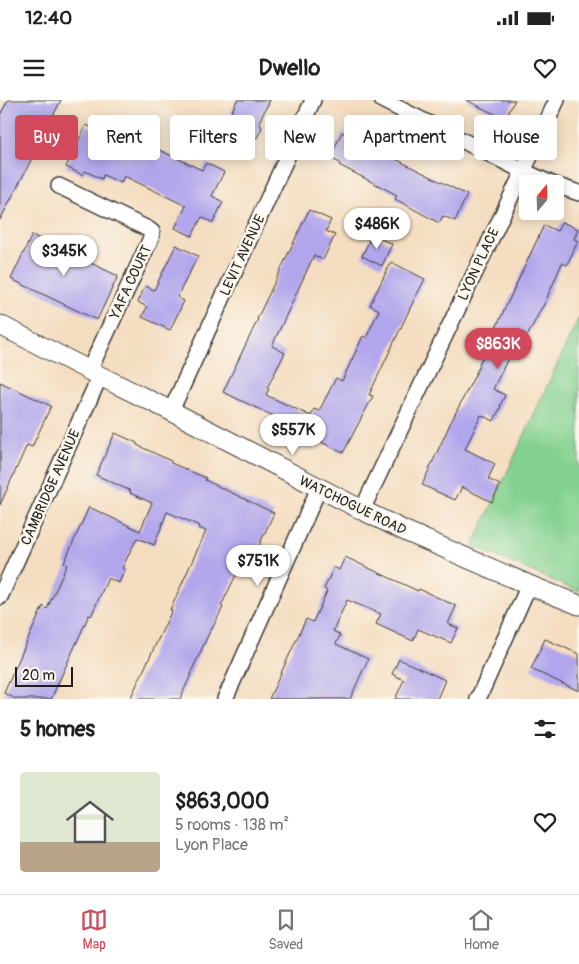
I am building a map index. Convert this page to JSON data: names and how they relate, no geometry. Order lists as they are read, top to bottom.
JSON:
{
  "streets": {
    "street": [
      "LEVIT AVENUE",
      "LYON PLACE",
      "YAFA COURT",
      "CAMBRIDGE AVENUE",
      "WATCHOGUE ROAD"
    ]
  },
  "crossings": [
    ["LEVIT AVENUE", "WATCHOGUE ROAD"],
    ["LYON PLACE", "WATCHOGUE ROAD"],
    ["YAFA COURT", "CAMBRIDGE AVENUE"],
    ["YAFA COURT", "WATCHOGUE ROAD"],
    ["CAMBRIDGE AVENUE", "WATCHOGUE ROAD"]
  ],
  "scale_bar": "20 m",
  "north": "top",
  "page": {
    "status": "12:40",
    "header": "Dwello",
    "chip": [
      "Buy",
      "Rent",
      "Filters",
      "New",
      "Apartment",
      "House"
    ],
    "price": [
      "$486K",
      "$345K",
      "$863K",
      "$557K",
      "$751K"
    ],
    "scale": "20 m",
    "heading": "5 homes",
    "list": [
      {
        "name": "$863,000",
        "note": "5 rooms · 138 m² · Lyon Place"
      }
    ],
    "tabs": ["Map", "Saved", "Home"]
  }
}
